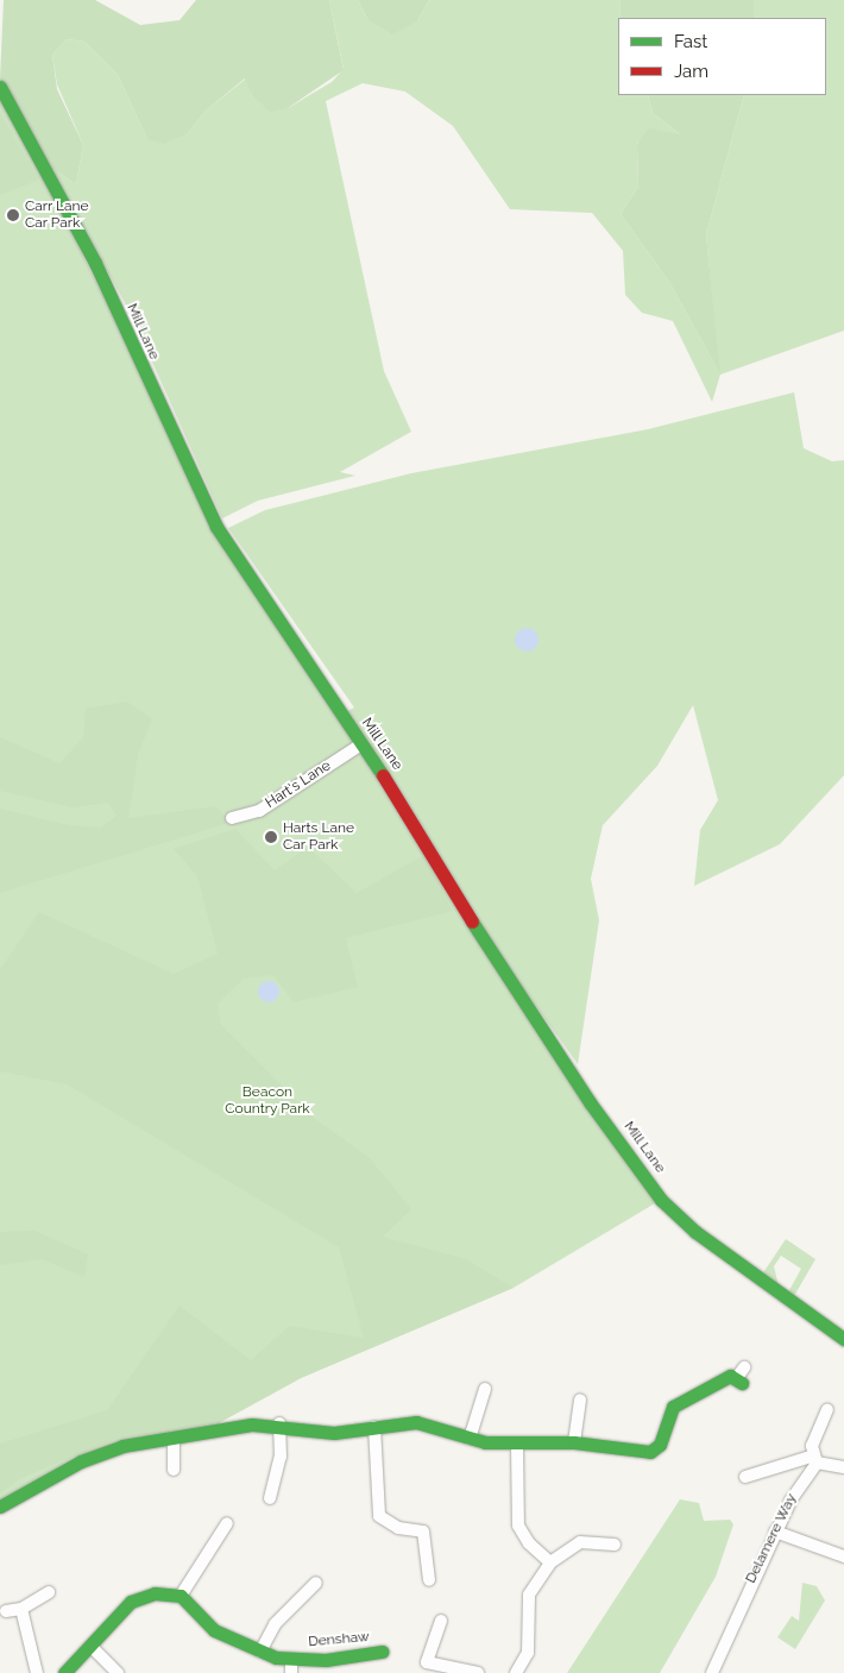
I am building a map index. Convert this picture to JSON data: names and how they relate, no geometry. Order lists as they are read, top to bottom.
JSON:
{
  "streets": {
    "street": [
      "Mill Lane",
      "Hart's Lane",
      "Delamere Way",
      "Denshaw"
    ]
  },
  "crossings": [
    ["Mill Lane", "Hart's Lane"]
  ],
  "parks": ["Beacon Country Park"],
  "places": ["Carr Lane Car Park", "Harts Lane Car Park"],
  "legend": ["Fast", "Jam"]
}
